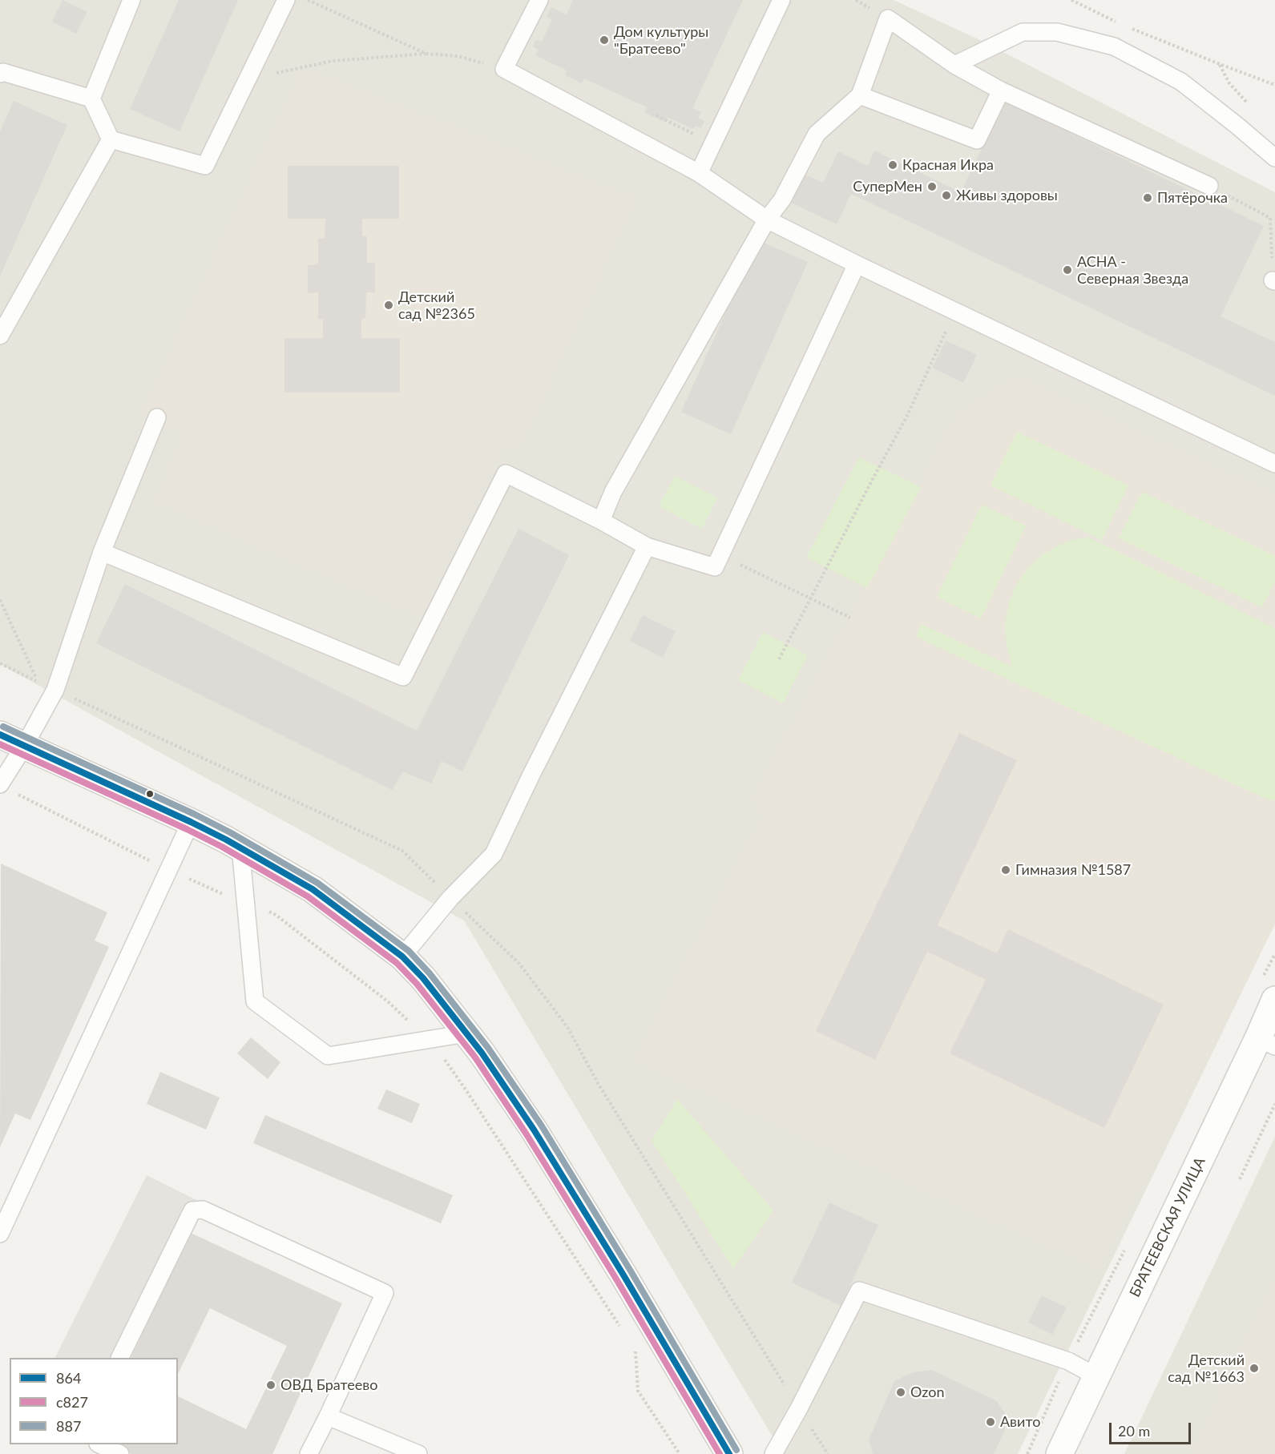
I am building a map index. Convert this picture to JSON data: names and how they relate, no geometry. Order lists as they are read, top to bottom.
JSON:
{
  "streets": {
    "street": ["БРАТЕЕВСКАЯ УЛИЦА"]
  },
  "places": [
    "Дом культуры \"Братеево\"",
    "Красная Икра",
    "СуперМен",
    "Живы здоровы",
    "Пятёрочка",
    "АСНА - Северная Звезда",
    "Детский сад №2365",
    "Гимназия №1587",
    "Детский сад №1663",
    "ОВД Братеево",
    "Ozon",
    "Авито"
  ],
  "lines": ["transit line 887", "transit line 864", "transit line с827"],
  "legend": ["864", "с827", "887"],
  "scale_bar": "20 m"
}
